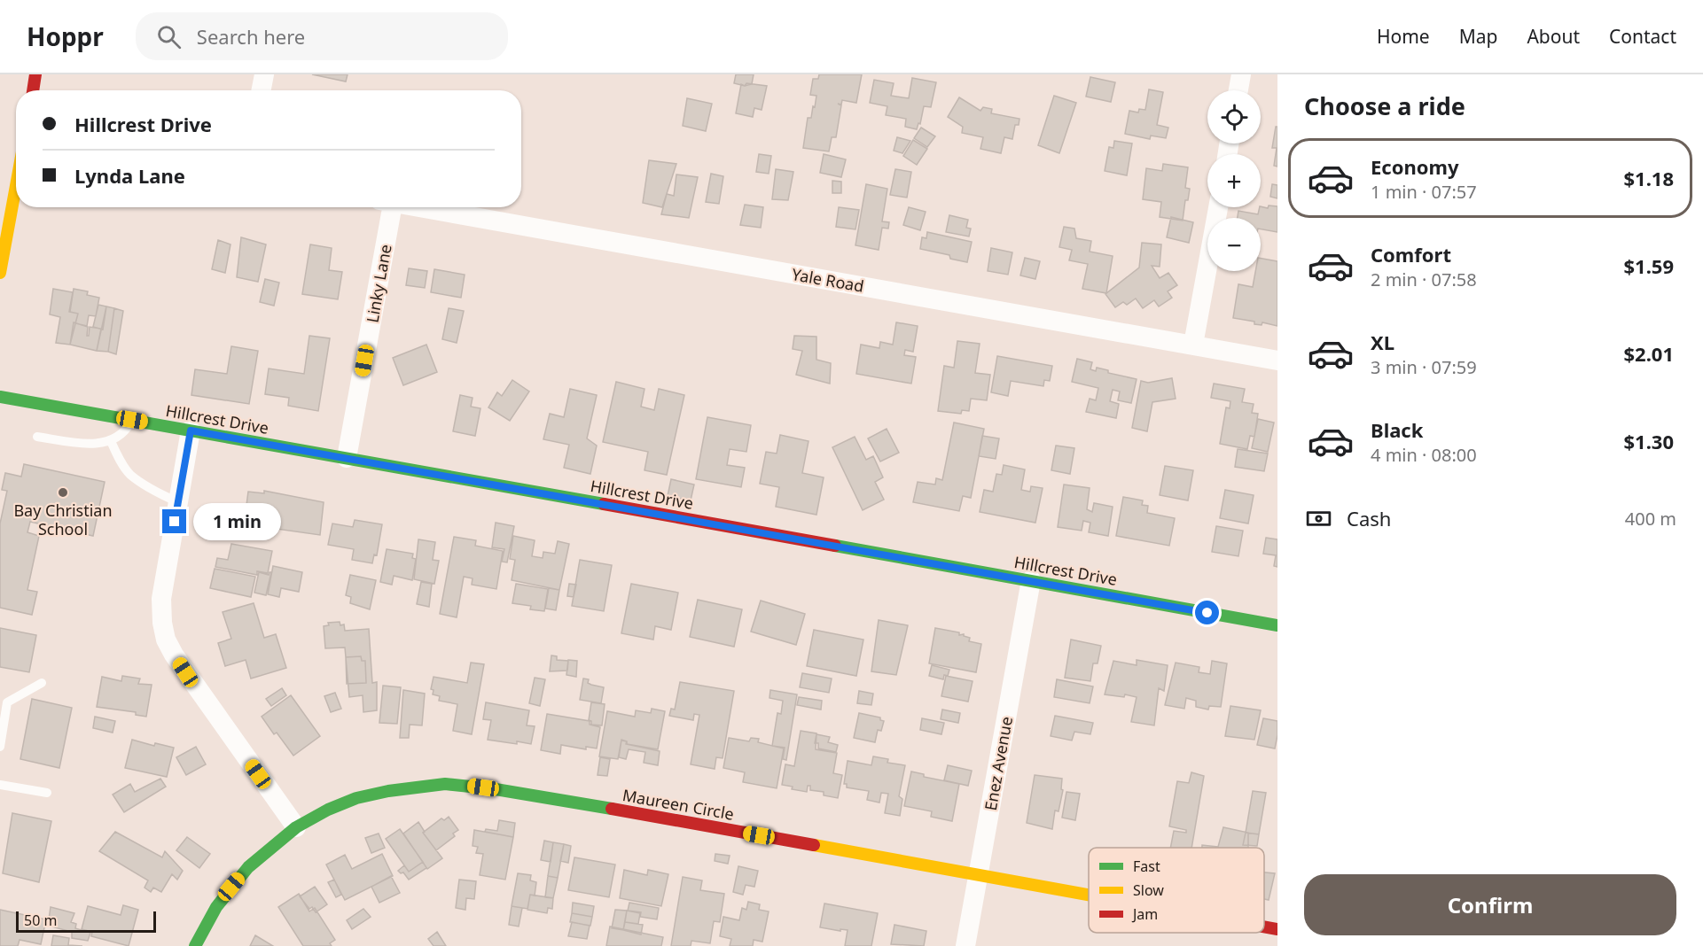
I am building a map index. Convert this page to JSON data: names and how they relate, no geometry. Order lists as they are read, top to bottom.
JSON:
{
  "streets": {
    "street": [
      "Yale Road",
      "Linky Lane",
      "Hillcrest Drive",
      "Enez Avenue",
      "Maureen Circle"
    ]
  },
  "crossings": [
    ["Linky Lane", "Hillcrest Drive"],
    ["Hillcrest Drive", "Enez Avenue"],
    ["Enez Avenue", "Maureen Circle"]
  ],
  "places": ["Bay Christian School"],
  "legend": ["Fast", "Slow", "Jam"],
  "scale_bar": "50 m",
  "page": {
    "header": "Hoppr",
    "search": "Search here",
    "nav": [
      "Home",
      "Map",
      "About",
      "Contact"
    ],
    "heading": "Choose a ride",
    "map_buttons": ["+", "−"],
    "banner": ["Hillcrest Drive", "Lynda Lane"],
    "list": [
      {
        "name": "Economy",
        "note": "1 min · 07:57",
        "value": "$1.18"
      },
      {
        "name": "Comfort",
        "note": "2 min · 07:58",
        "value": "$1.59"
      },
      {
        "name": "XL",
        "note": "3 min · 07:59",
        "value": "$2.01"
      },
      {
        "name": "Black",
        "note": "4 min · 08:00",
        "value": "$1.30"
      }
    ],
    "pay": ["Cash", "400 m"],
    "bubble": "1 min",
    "buttons": "Confirm",
    "scale": "50 m"
  }
}
